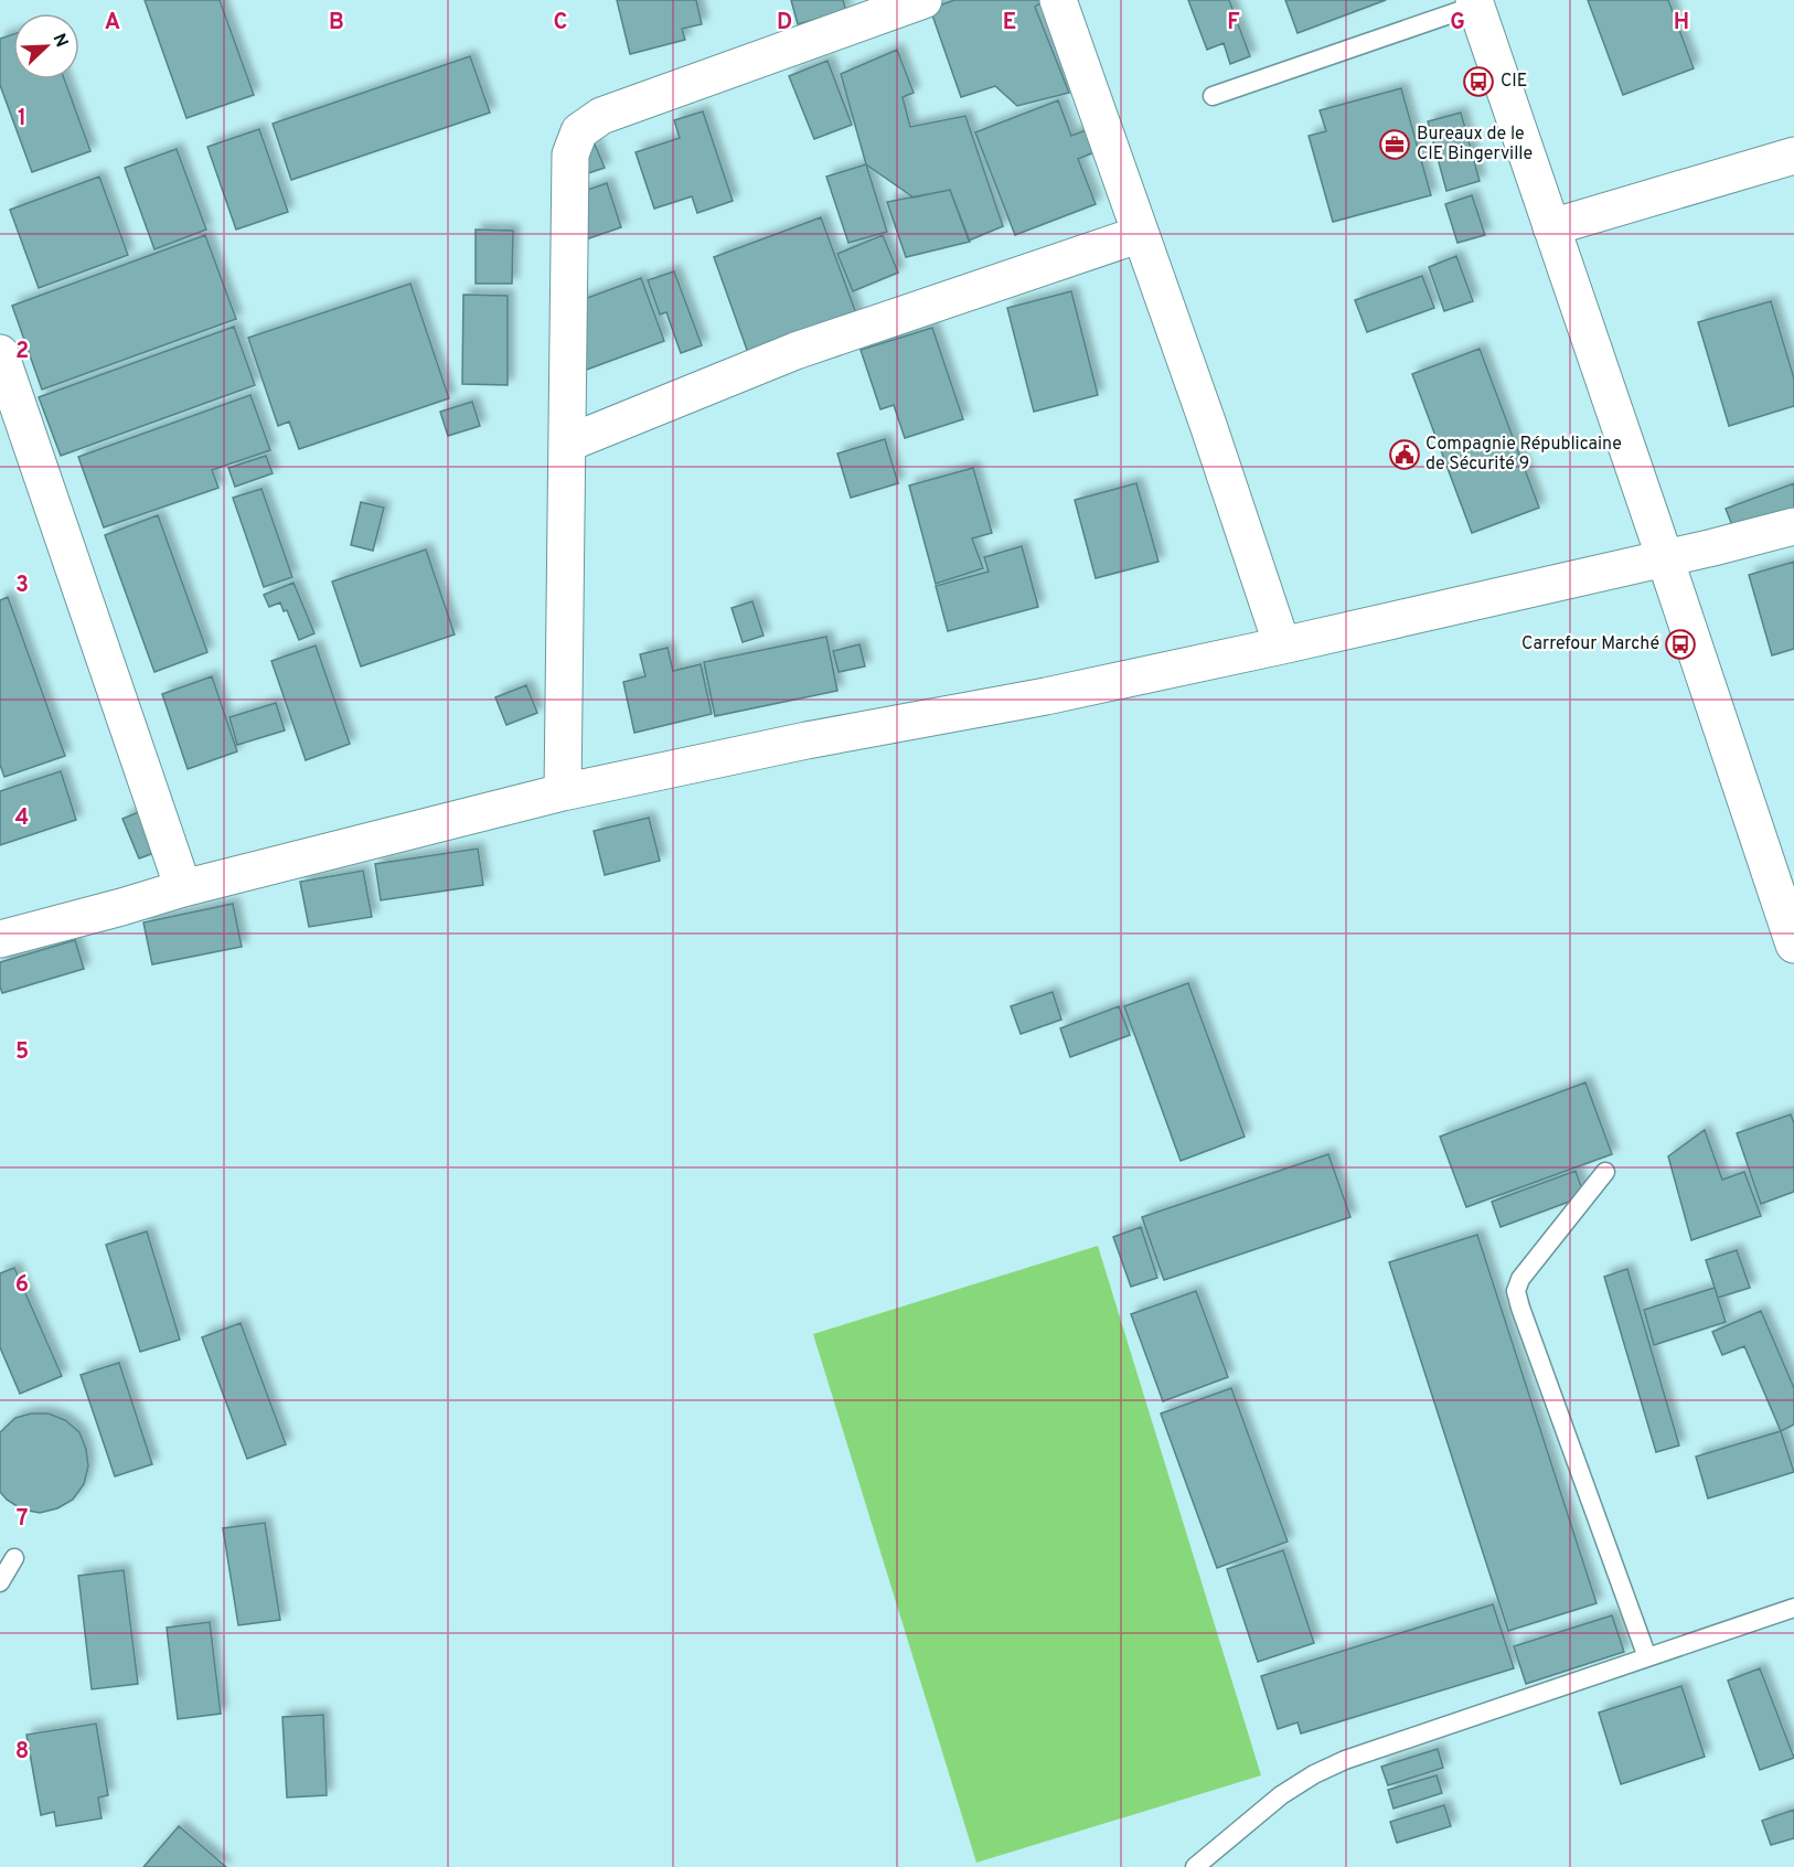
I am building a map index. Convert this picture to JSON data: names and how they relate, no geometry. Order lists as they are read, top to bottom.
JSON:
{
  "places": {
    "bus stop": ["CIE", "Carrefour Marché"],
    "office": ["Bureaux de le CIE Bingerville"],
    "public building": ["Compagnie Républicaine de Sécurité 9"]
  },
  "north": "top right",
  "grid": {
    "columns": [
      "A",
      "B",
      "C",
      "D",
      "E",
      "F",
      "G",
      "H"
    ],
    "rows": [
      "1",
      "2",
      "3",
      "4",
      "5",
      "6",
      "7",
      "8"
    ]
  }
}
